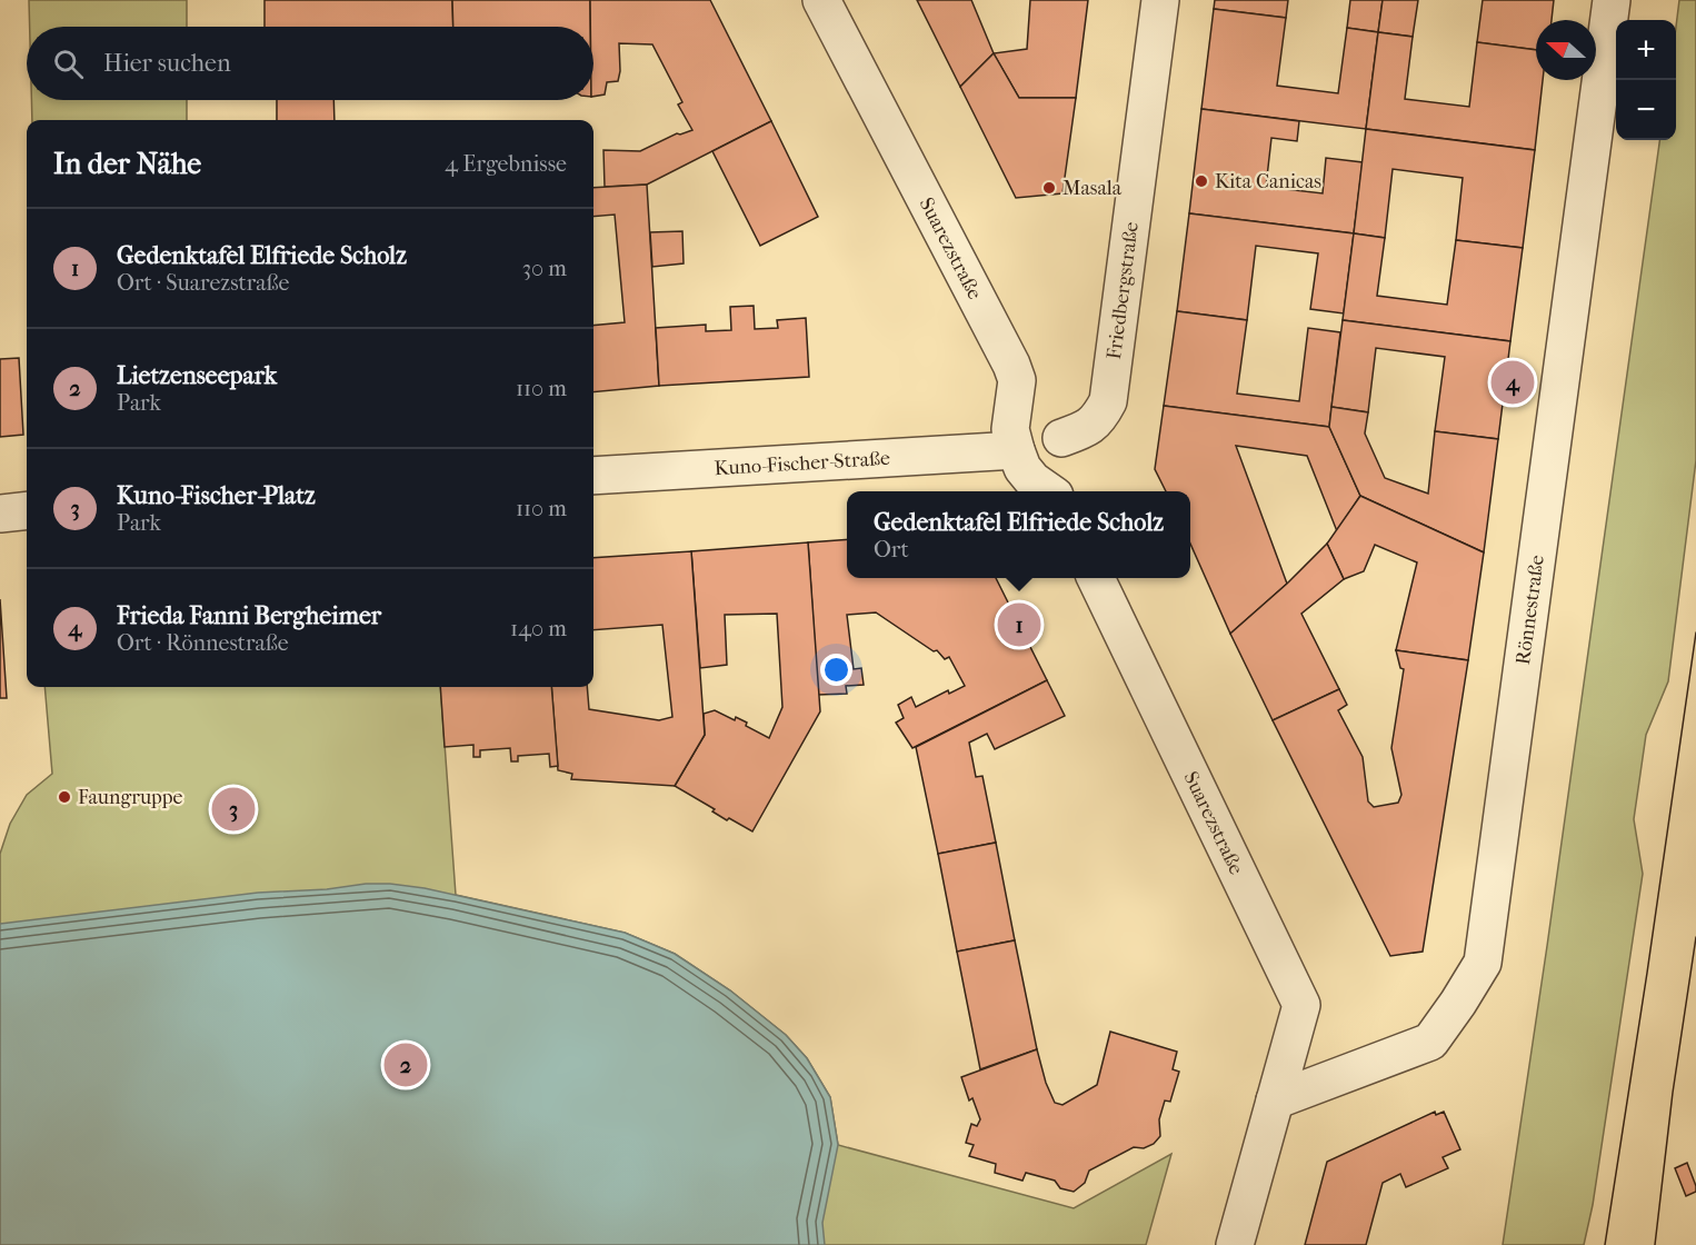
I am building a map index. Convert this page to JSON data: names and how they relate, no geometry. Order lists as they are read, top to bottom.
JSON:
{
  "streets": {
    "street": [
      "Suarezstraße",
      "Friedbergstraße",
      "Kuno-Fischer-Straße",
      "Rönnestraße"
    ]
  },
  "crossings": [
    ["Suarezstraße", "Kuno-Fischer-Straße"],
    ["Suarezstraße", "Rönnestraße"]
  ],
  "places": ["Kita Canicas", "Masala", "Faungruppe"],
  "north": "left",
  "page": {
    "map_buttons": ["+", "−"],
    "search": "Hier suchen",
    "heading": ["In der Nähe", "4 Ergebnisse"],
    "list": [
      {
        "mark": "1",
        "name": "Gedenktafel Elfriede Scholz",
        "note": "Ort · Suarezstraße",
        "value": "30 m"
      },
      {
        "mark": "2",
        "name": "Lietzenseepark",
        "note": "Park",
        "value": "110 m"
      },
      {
        "mark": "3",
        "name": "Kuno-Fischer-Platz",
        "note": "Park",
        "value": "110 m"
      },
      {
        "mark": "4",
        "name": "Frieda Fanni Bergheimer",
        "note": "Ort · Rönnestraße",
        "value": "140 m"
      }
    ],
    "pins": [
      "4",
      "1",
      "3",
      "2"
    ],
    "popup": ["Gedenktafel Elfriede Scholz", "Ort"]
  }
}
